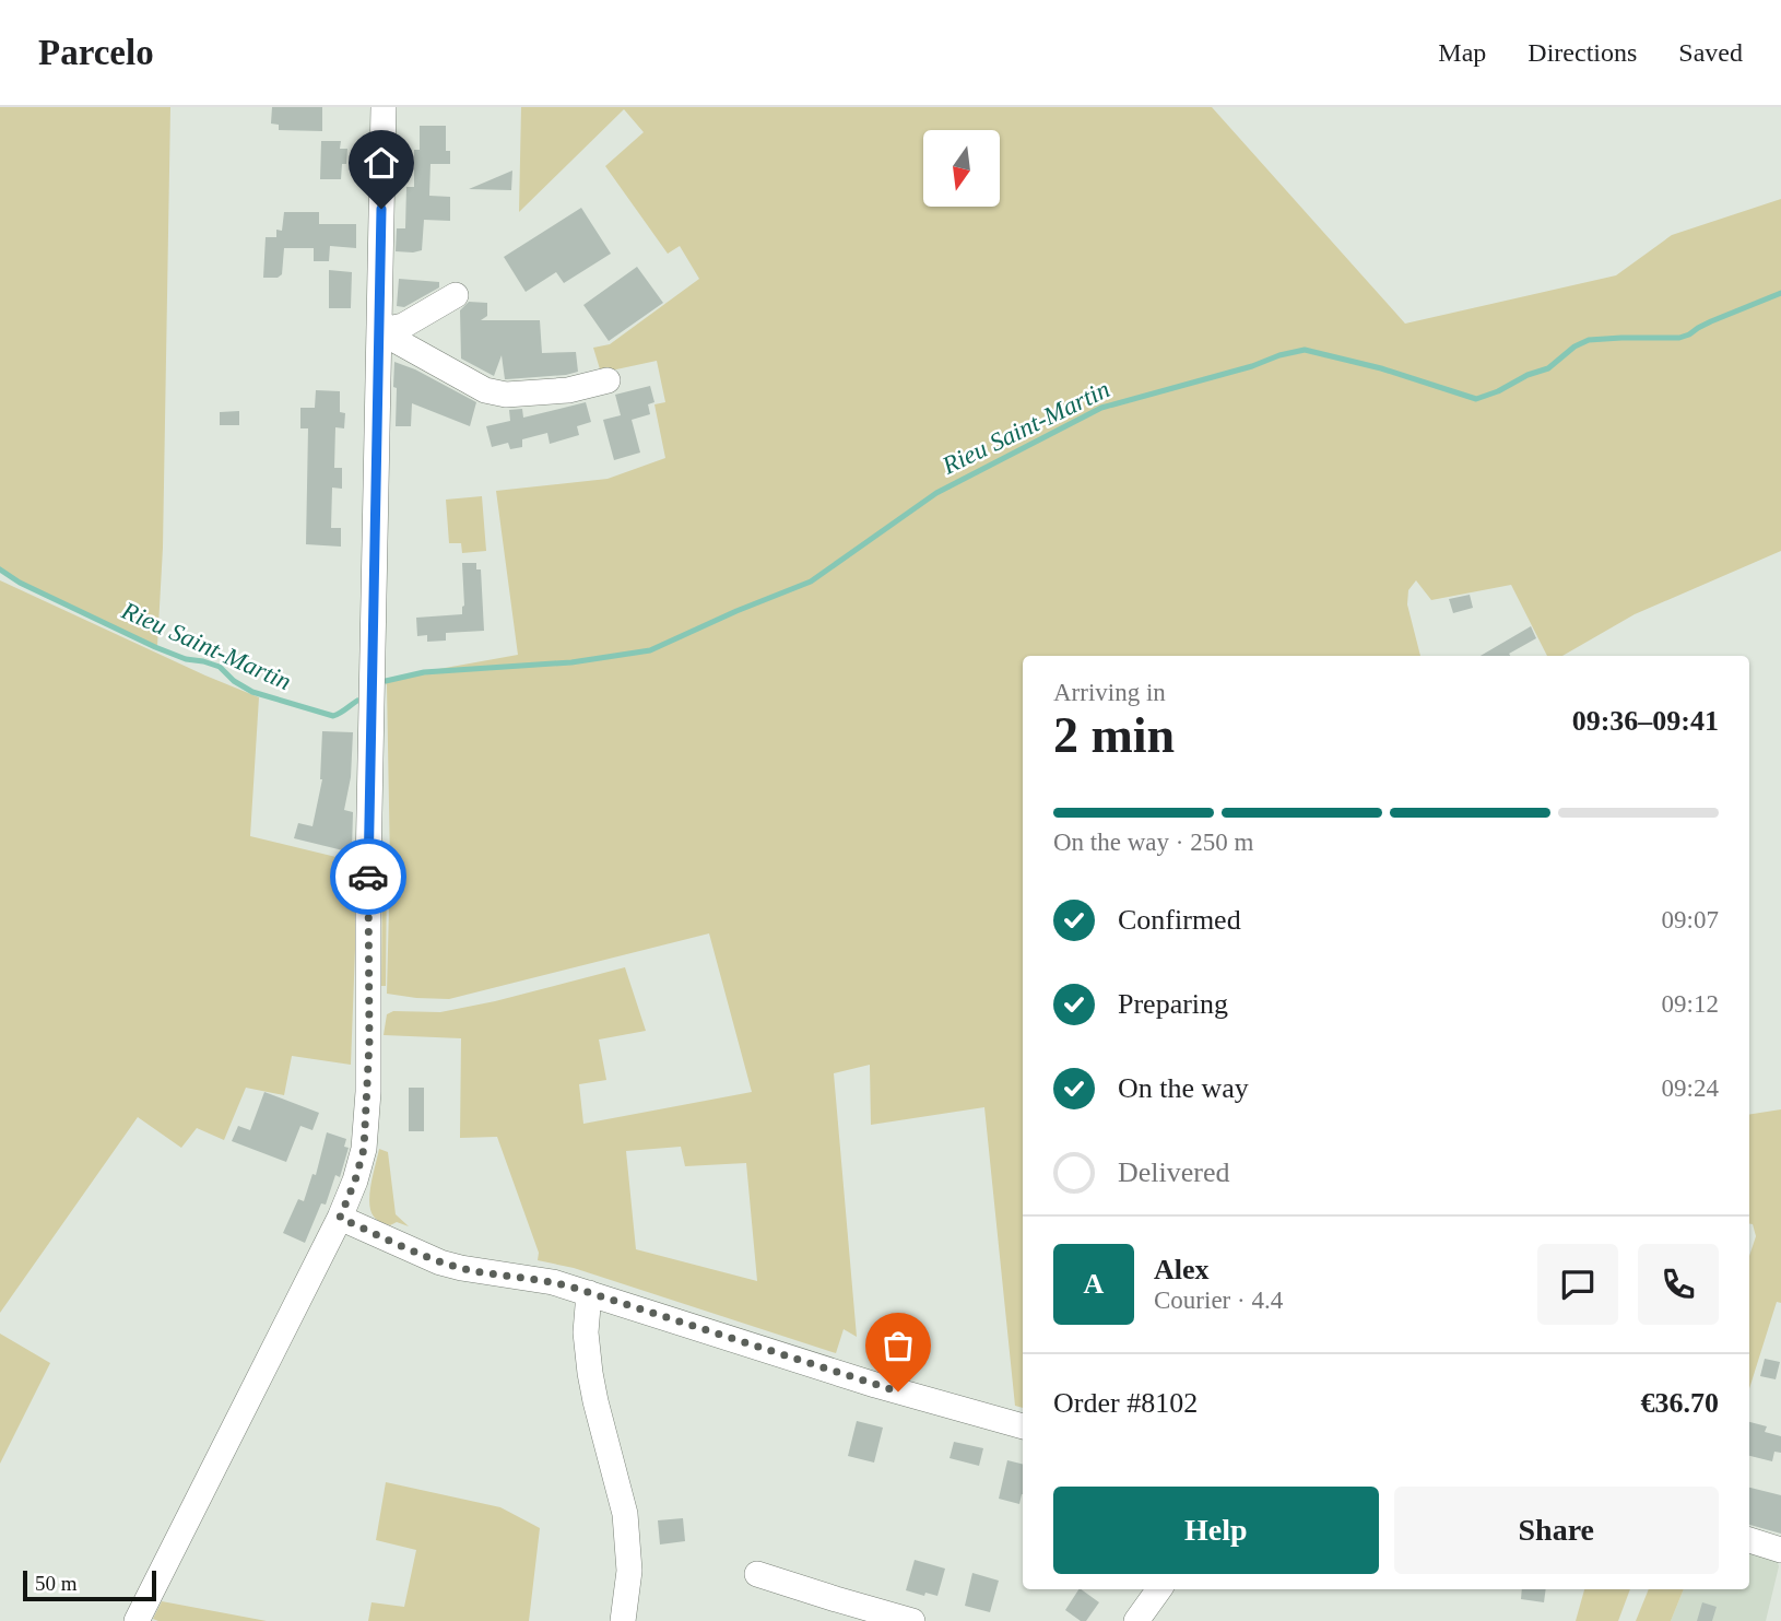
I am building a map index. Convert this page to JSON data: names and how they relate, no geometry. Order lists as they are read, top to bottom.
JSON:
{
  "water": ["Rieu Saint-Martin"],
  "scale_bar": "50 m",
  "north": "bottom",
  "page": {
    "header": "Parcelo",
    "nav": ["Map", "Directions", "Saved"],
    "heading": ["2 min", "Arriving in", "09:36–09:41"],
    "panel": [
      "Alex",
      "Courier · 4.4",
      "Order #8102",
      "€36.70"
    ],
    "bar": "On the way · 250 m",
    "list": [
      ["Confirmed", "09:07"],
      ["Preparing", "09:12"],
      ["On the way", "09:24"],
      "Delivered"
    ],
    "round": "A",
    "buttons": ["Help", "Share"],
    "scale": "50 m"
  }
}
